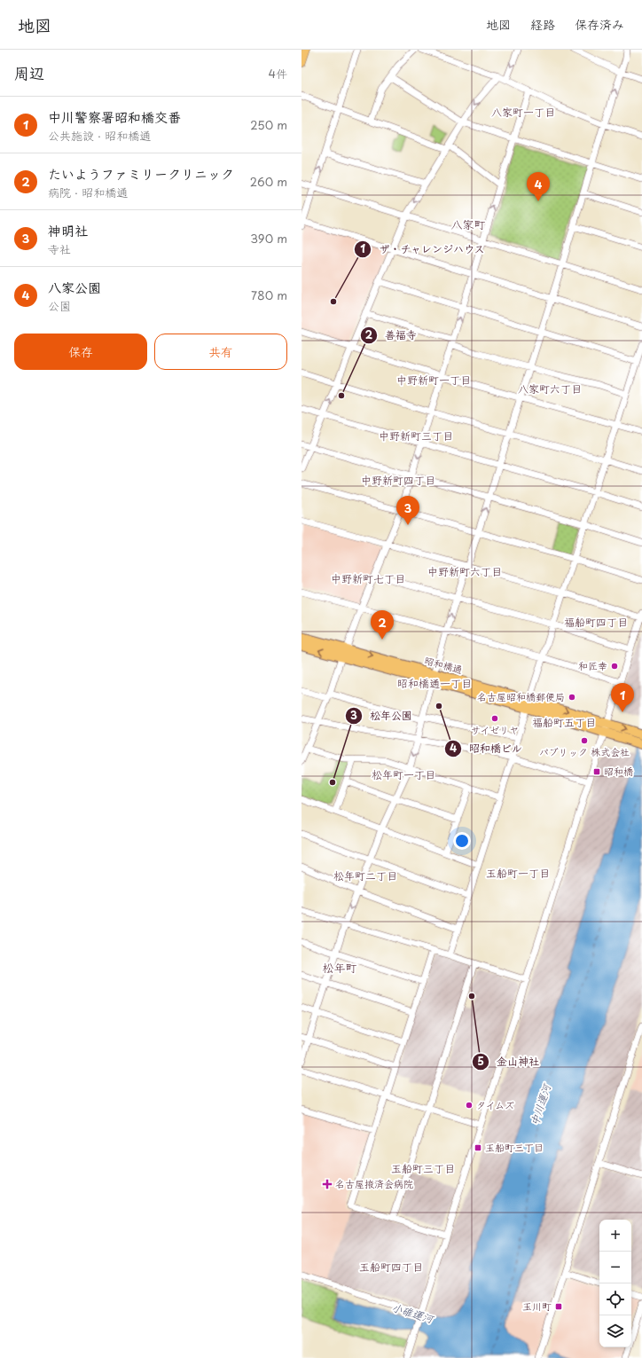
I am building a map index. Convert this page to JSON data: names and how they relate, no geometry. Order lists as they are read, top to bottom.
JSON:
{
  "streets": {
    "highway": ["昭和橋通"]
  },
  "districts": [
    "八家町一丁目",
    "八家町",
    "中野新町一丁目",
    "八家町六丁目",
    "中野新町三丁目",
    "中野新町四丁目",
    "中野新町六丁目",
    "中野新町七丁目",
    "福船町四丁目",
    "昭和橋通一丁目",
    "福船町五丁目",
    "松年町一丁目",
    "玉船町一丁目",
    "松年町二丁目",
    "松年町",
    "玉船町三丁目",
    "玉船町四丁目"
  ],
  "water": ["中川運河", "小碓運河"],
  "places": {
    "other": [
      "ザ・チャレンジハウス",
      "善福寺",
      "和匠幸",
      "名古屋昭和橋郵便局",
      "昭和橋ビル",
      "サイゼリヤ",
      "パブリック 株式会社",
      "松年公園",
      "金山神社",
      "タイムズ"
    ],
    "transit": ["昭和橋", "玉船町三丁目", "玉川町"],
    "health": ["名古屋掖済会病院"]
  },
  "page": {
    "header": "地図",
    "nav": ["地図", "経路", "保存済み"],
    "heading": ["周辺", "4件"],
    "list": [
      {
        "mark": "1",
        "name": "中川警察署昭和橋交番",
        "note": "公共施設 · 昭和橋通",
        "value": "250 m"
      },
      {
        "mark": "2",
        "name": "たいようファミリークリニック",
        "note": "病院 · 昭和橋通",
        "value": "260 m"
      },
      {
        "mark": "3",
        "name": "神明社",
        "note": "寺社",
        "value": "390 m"
      },
      {
        "mark": "4",
        "name": "八家公園",
        "note": "公園",
        "value": "780 m"
      }
    ],
    "pins": [
      "4",
      "3",
      "2",
      "1"
    ],
    "buttons": ["保存", "共有"],
    "map_buttons": ["+", "−"]
  }
}
